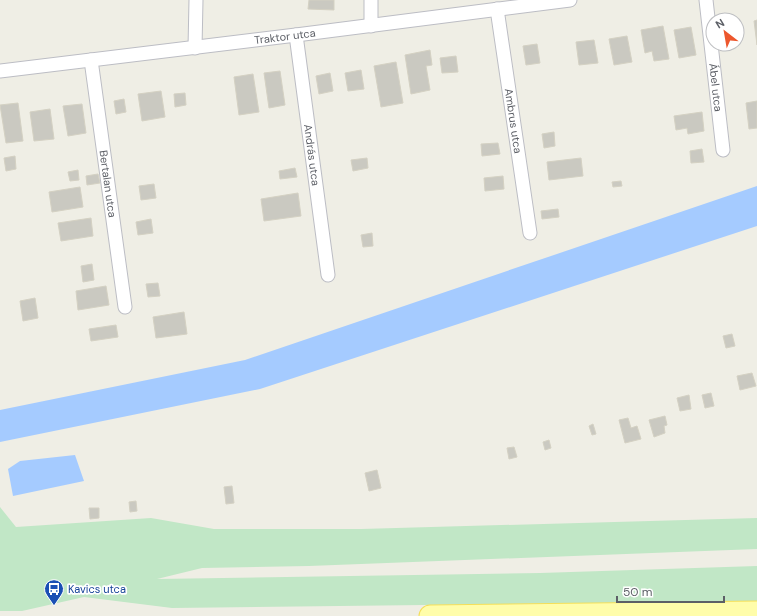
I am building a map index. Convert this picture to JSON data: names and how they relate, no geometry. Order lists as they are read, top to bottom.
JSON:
{
  "streets": {
    "street": [
      "Traktor utca",
      "Ábel utca",
      "Ambrus utca",
      "András utca",
      "Bertalan utca"
    ]
  },
  "crossings": [
    ["Traktor utca", "Ambrus utca"],
    ["Traktor utca", "András utca"],
    ["Traktor utca", "Bertalan utca"]
  ],
  "places": {
    "bus stop": ["Kavics utca"]
  },
  "scale_bar": "50 m",
  "north": "top left"
}
